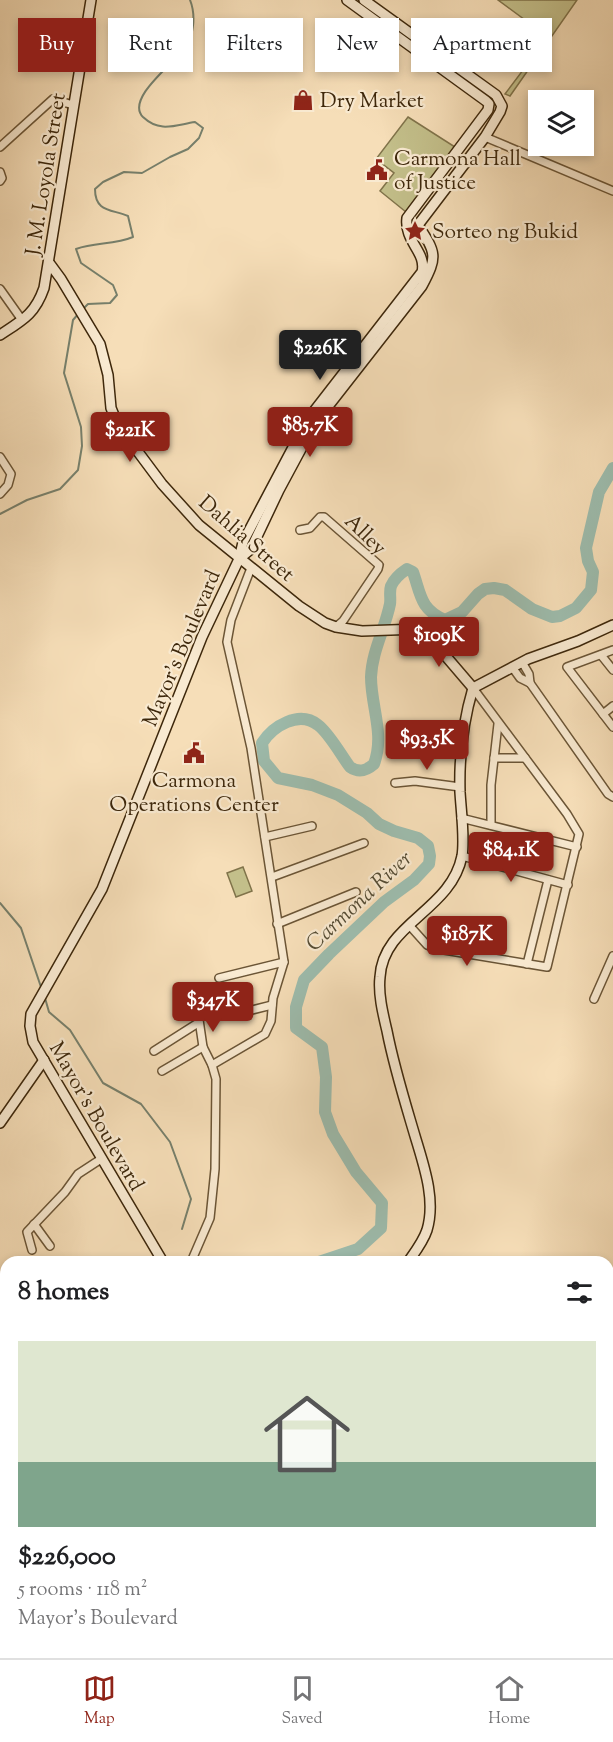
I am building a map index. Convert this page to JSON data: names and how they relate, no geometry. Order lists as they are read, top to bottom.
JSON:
{
  "streets": {
    "main road": ["J. M. Loyola Street", "Dahlia Street", "Mayor's Boulevard"],
    "street": ["Alley"]
  },
  "crossings": [
    ["J. M. Loyola Street", "Dahlia Street"],
    ["Alley", "Dahlia Street"],
    ["Dahlia Street", "Mayor's Boulevard"]
  ],
  "water": ["Carmona River"],
  "places": {
    "shop": ["Dry Market"],
    "public building": ["Carmona Hall of Justice", "Carmona Operations Center"],
    "place": ["Sorteo ng Bukid"]
  },
  "page": {
    "chip": [
      "Buy",
      "Rent",
      "Filters",
      "New",
      "Apartment"
    ],
    "price": [
      "$226K",
      "$85.7K",
      "$221K",
      "$109K",
      "$93.5K",
      "$84.1K",
      "$187K",
      "$347K"
    ],
    "heading": "8 homes",
    "list": [
      {
        "name": "$226,000",
        "note": "5 rooms · 118 m² · Mayor's Boulevard"
      }
    ],
    "tabs": ["Map", "Saved", "Home"]
  }
}
